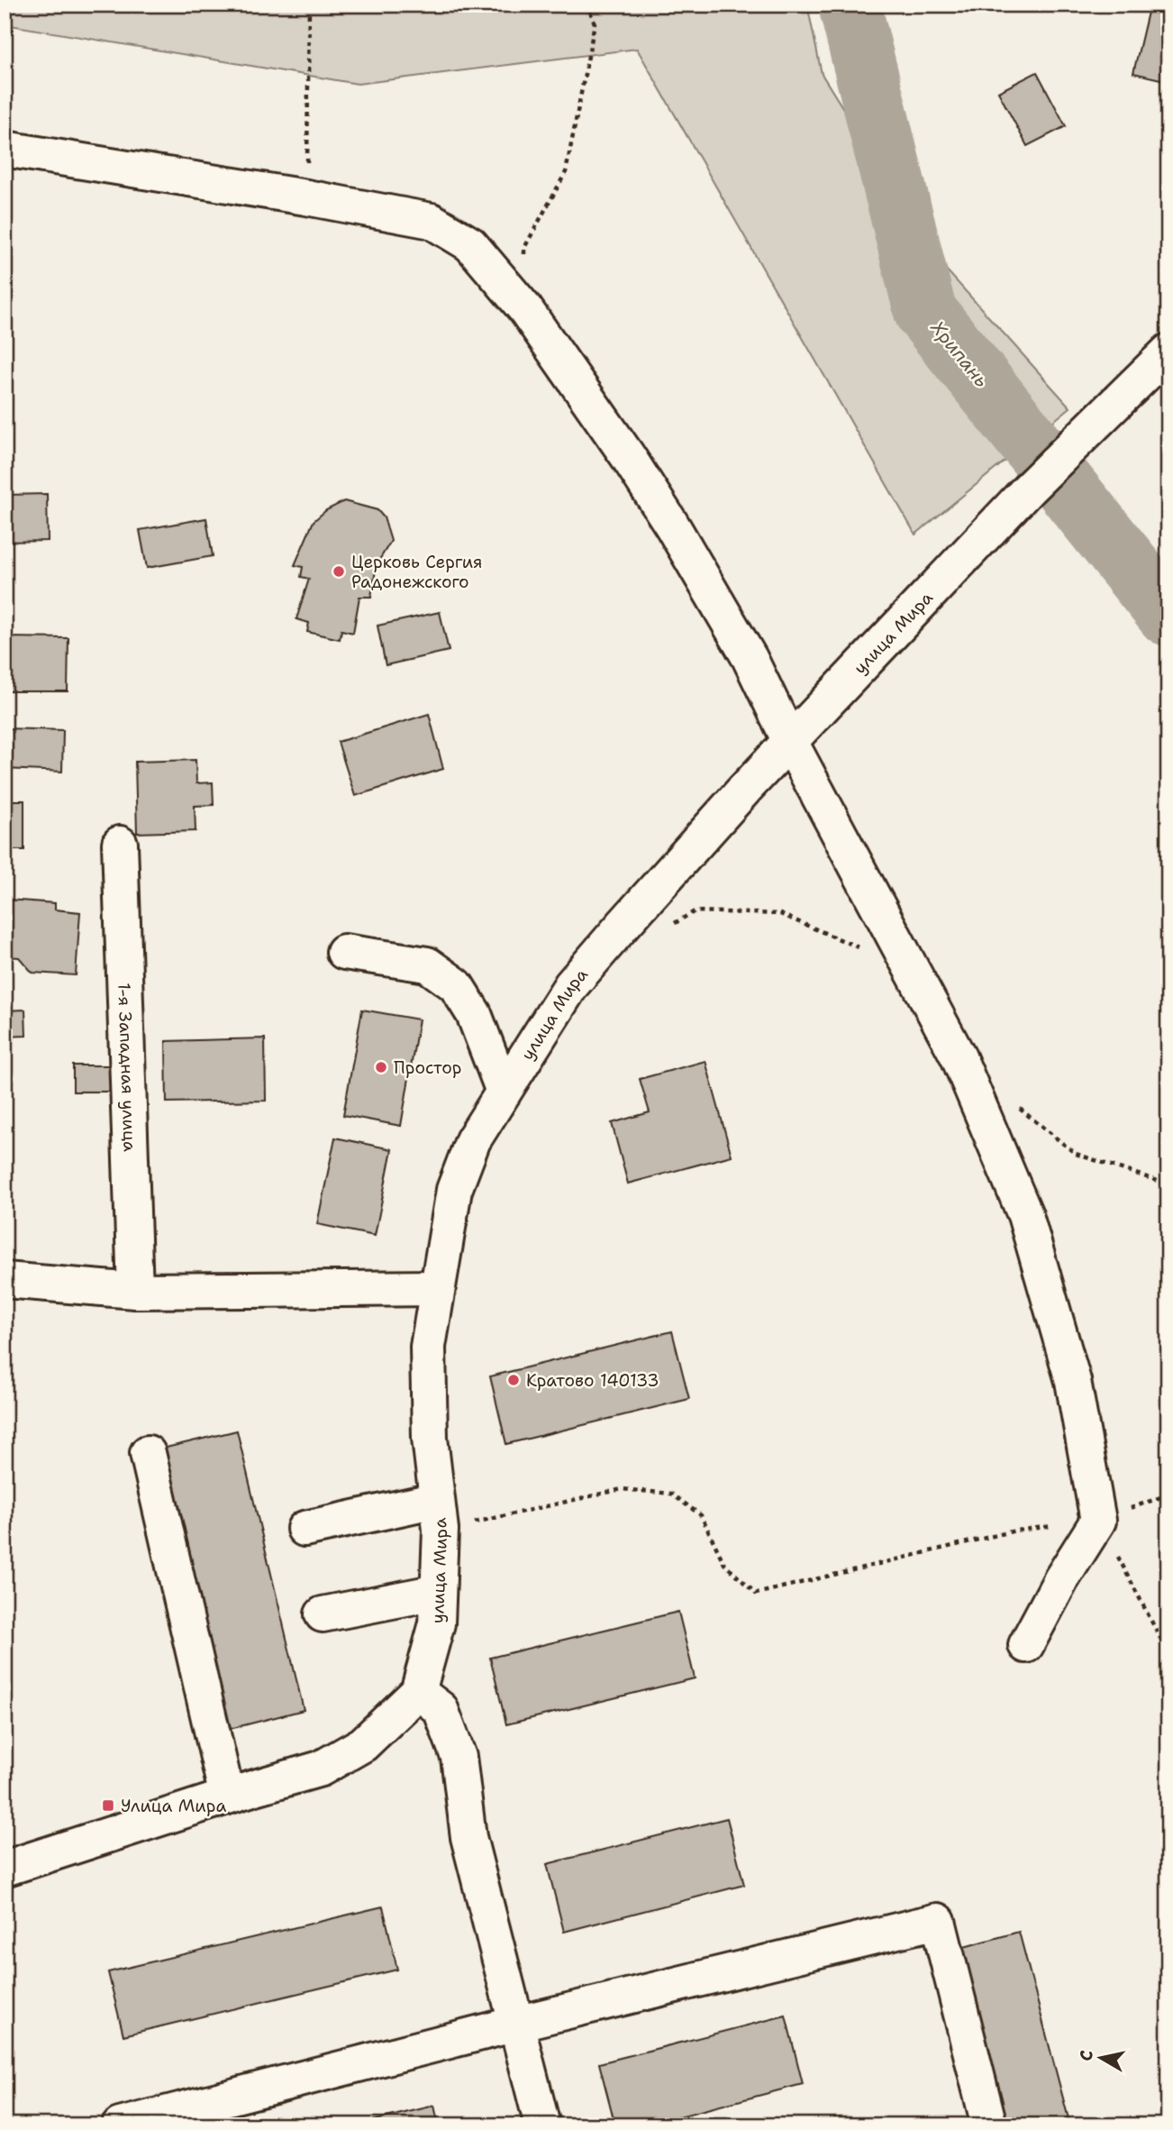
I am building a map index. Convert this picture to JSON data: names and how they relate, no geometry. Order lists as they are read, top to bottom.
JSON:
{
  "streets": {
    "street": ["улица Мира", "1-я Западная улица"]
  },
  "water": ["Хрипань"],
  "places": {
    "other": ["Церковь Сергия Радонежского", "Простор", "Кратово 140133"],
    "transit": ["Улица Мира"]
  },
  "north": "left"
}
